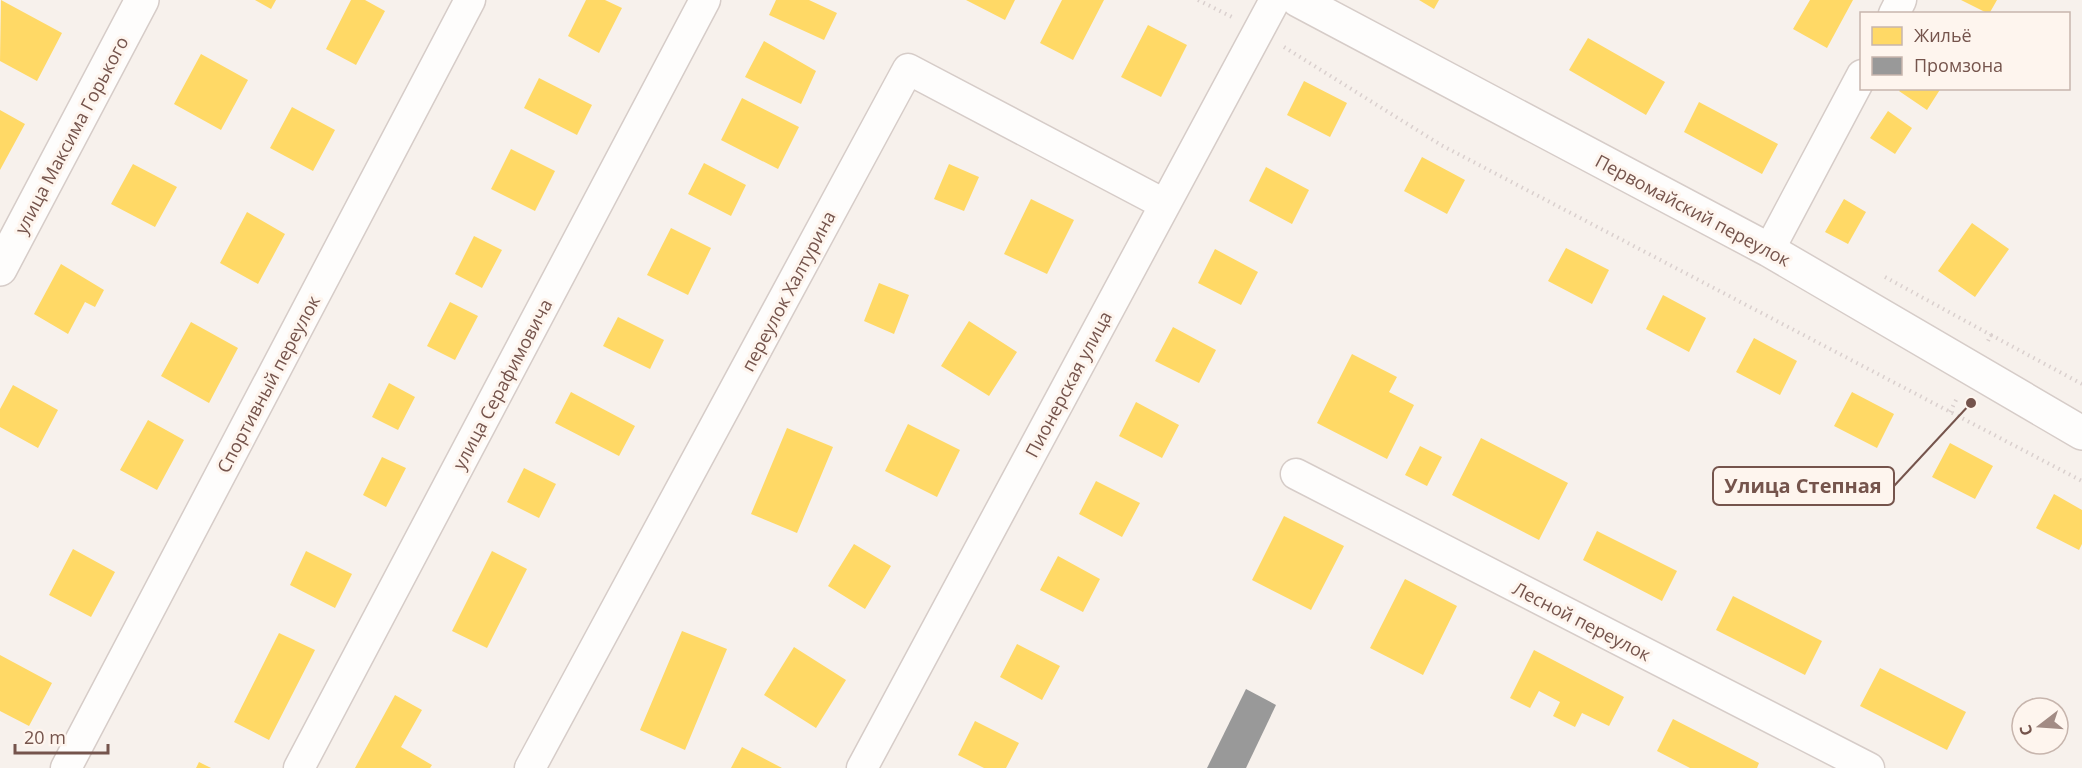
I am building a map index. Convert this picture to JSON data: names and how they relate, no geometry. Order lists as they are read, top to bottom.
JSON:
{
  "streets": {
    "street": [
      "улица Максима Горького",
      "Первомайский переулок",
      "переулок Халтурина",
      "Спортивный переулок",
      "улица Серафимовича",
      "Пионерская улица",
      "Лесной переулок"
    ]
  },
  "crossings": [
    ["переулок Халтурина", "Пионерская улица"]
  ],
  "places": ["Улица Степная"],
  "legend": ["Жильё", "Промзона"],
  "scale_bar": "20 m",
  "north": "left"
}
